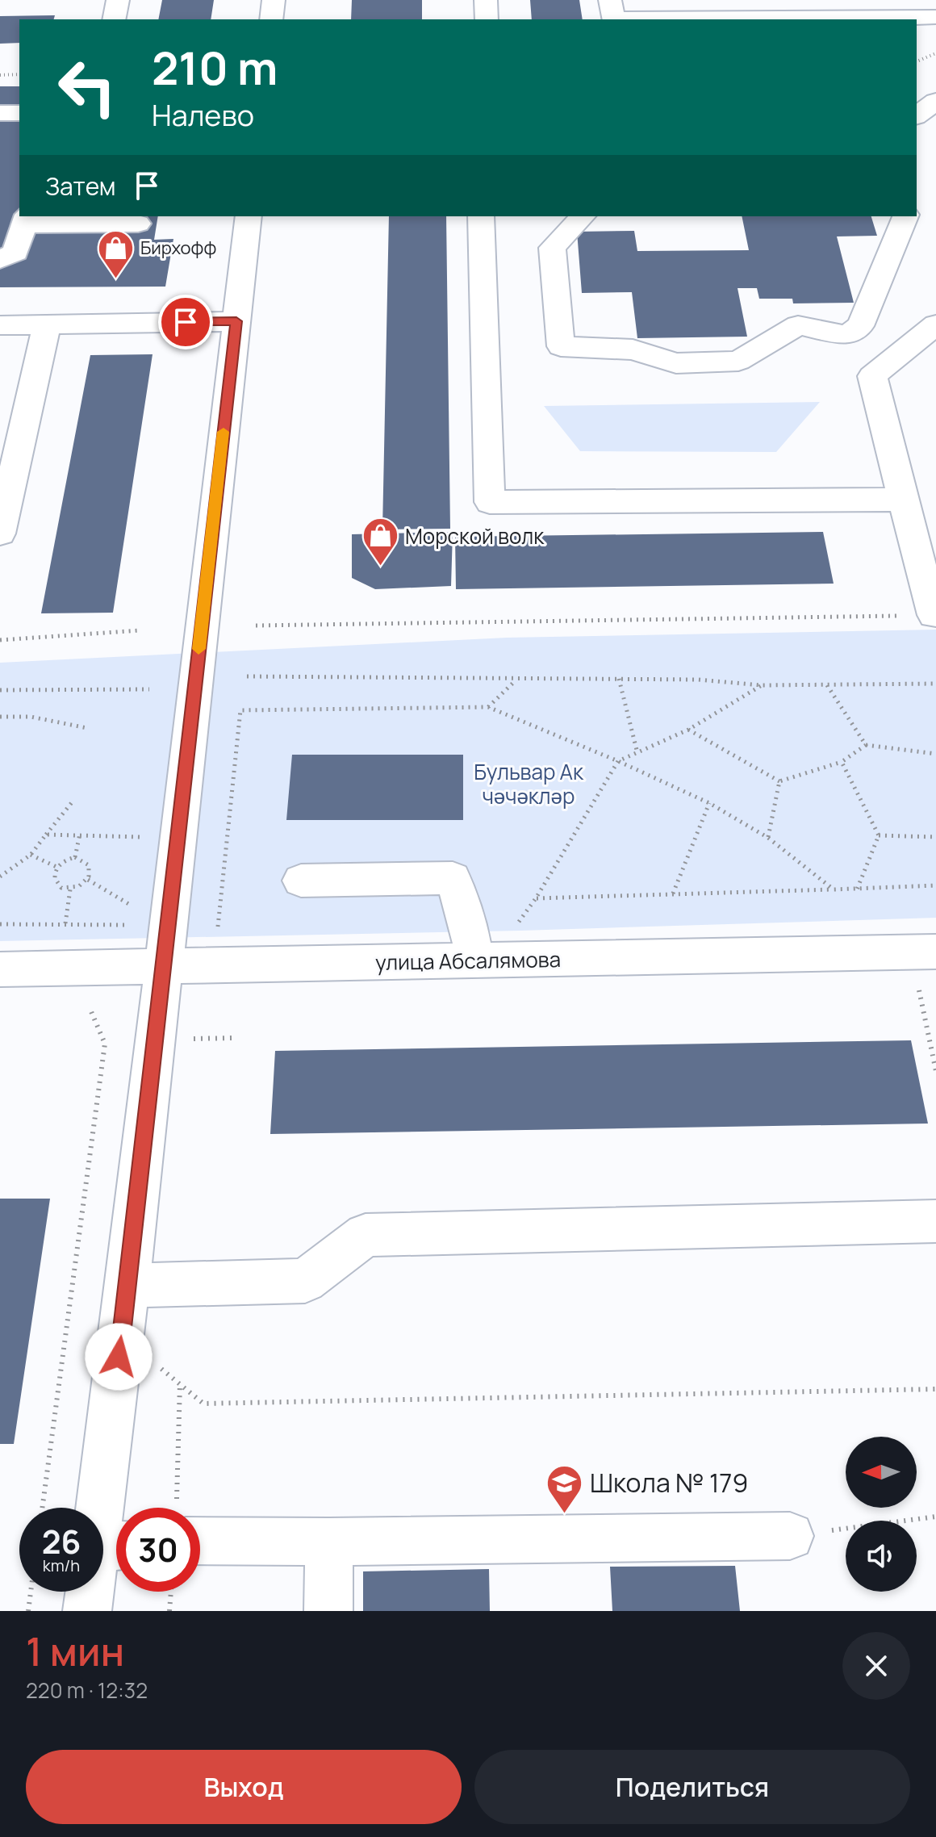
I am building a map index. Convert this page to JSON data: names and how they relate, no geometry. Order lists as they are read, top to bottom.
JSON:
{
  "streets": {
    "street": ["улица Абсалямова"]
  },
  "parks": ["Бульвар Ак чәчәкләр"],
  "places": {
    "shop": ["Бирхофф", "Морской волк"],
    "school or university": ["Школа № 179"]
  },
  "north": "left",
  "page": {
    "turn": ["210 m", "Налево"],
    "then": "Затем",
    "speed": "26 km/h",
    "limit": "30",
    "heading": ["1 мин", "220 m · 12:32"],
    "buttons": ["Выход", "Поделиться"]
  }
}
